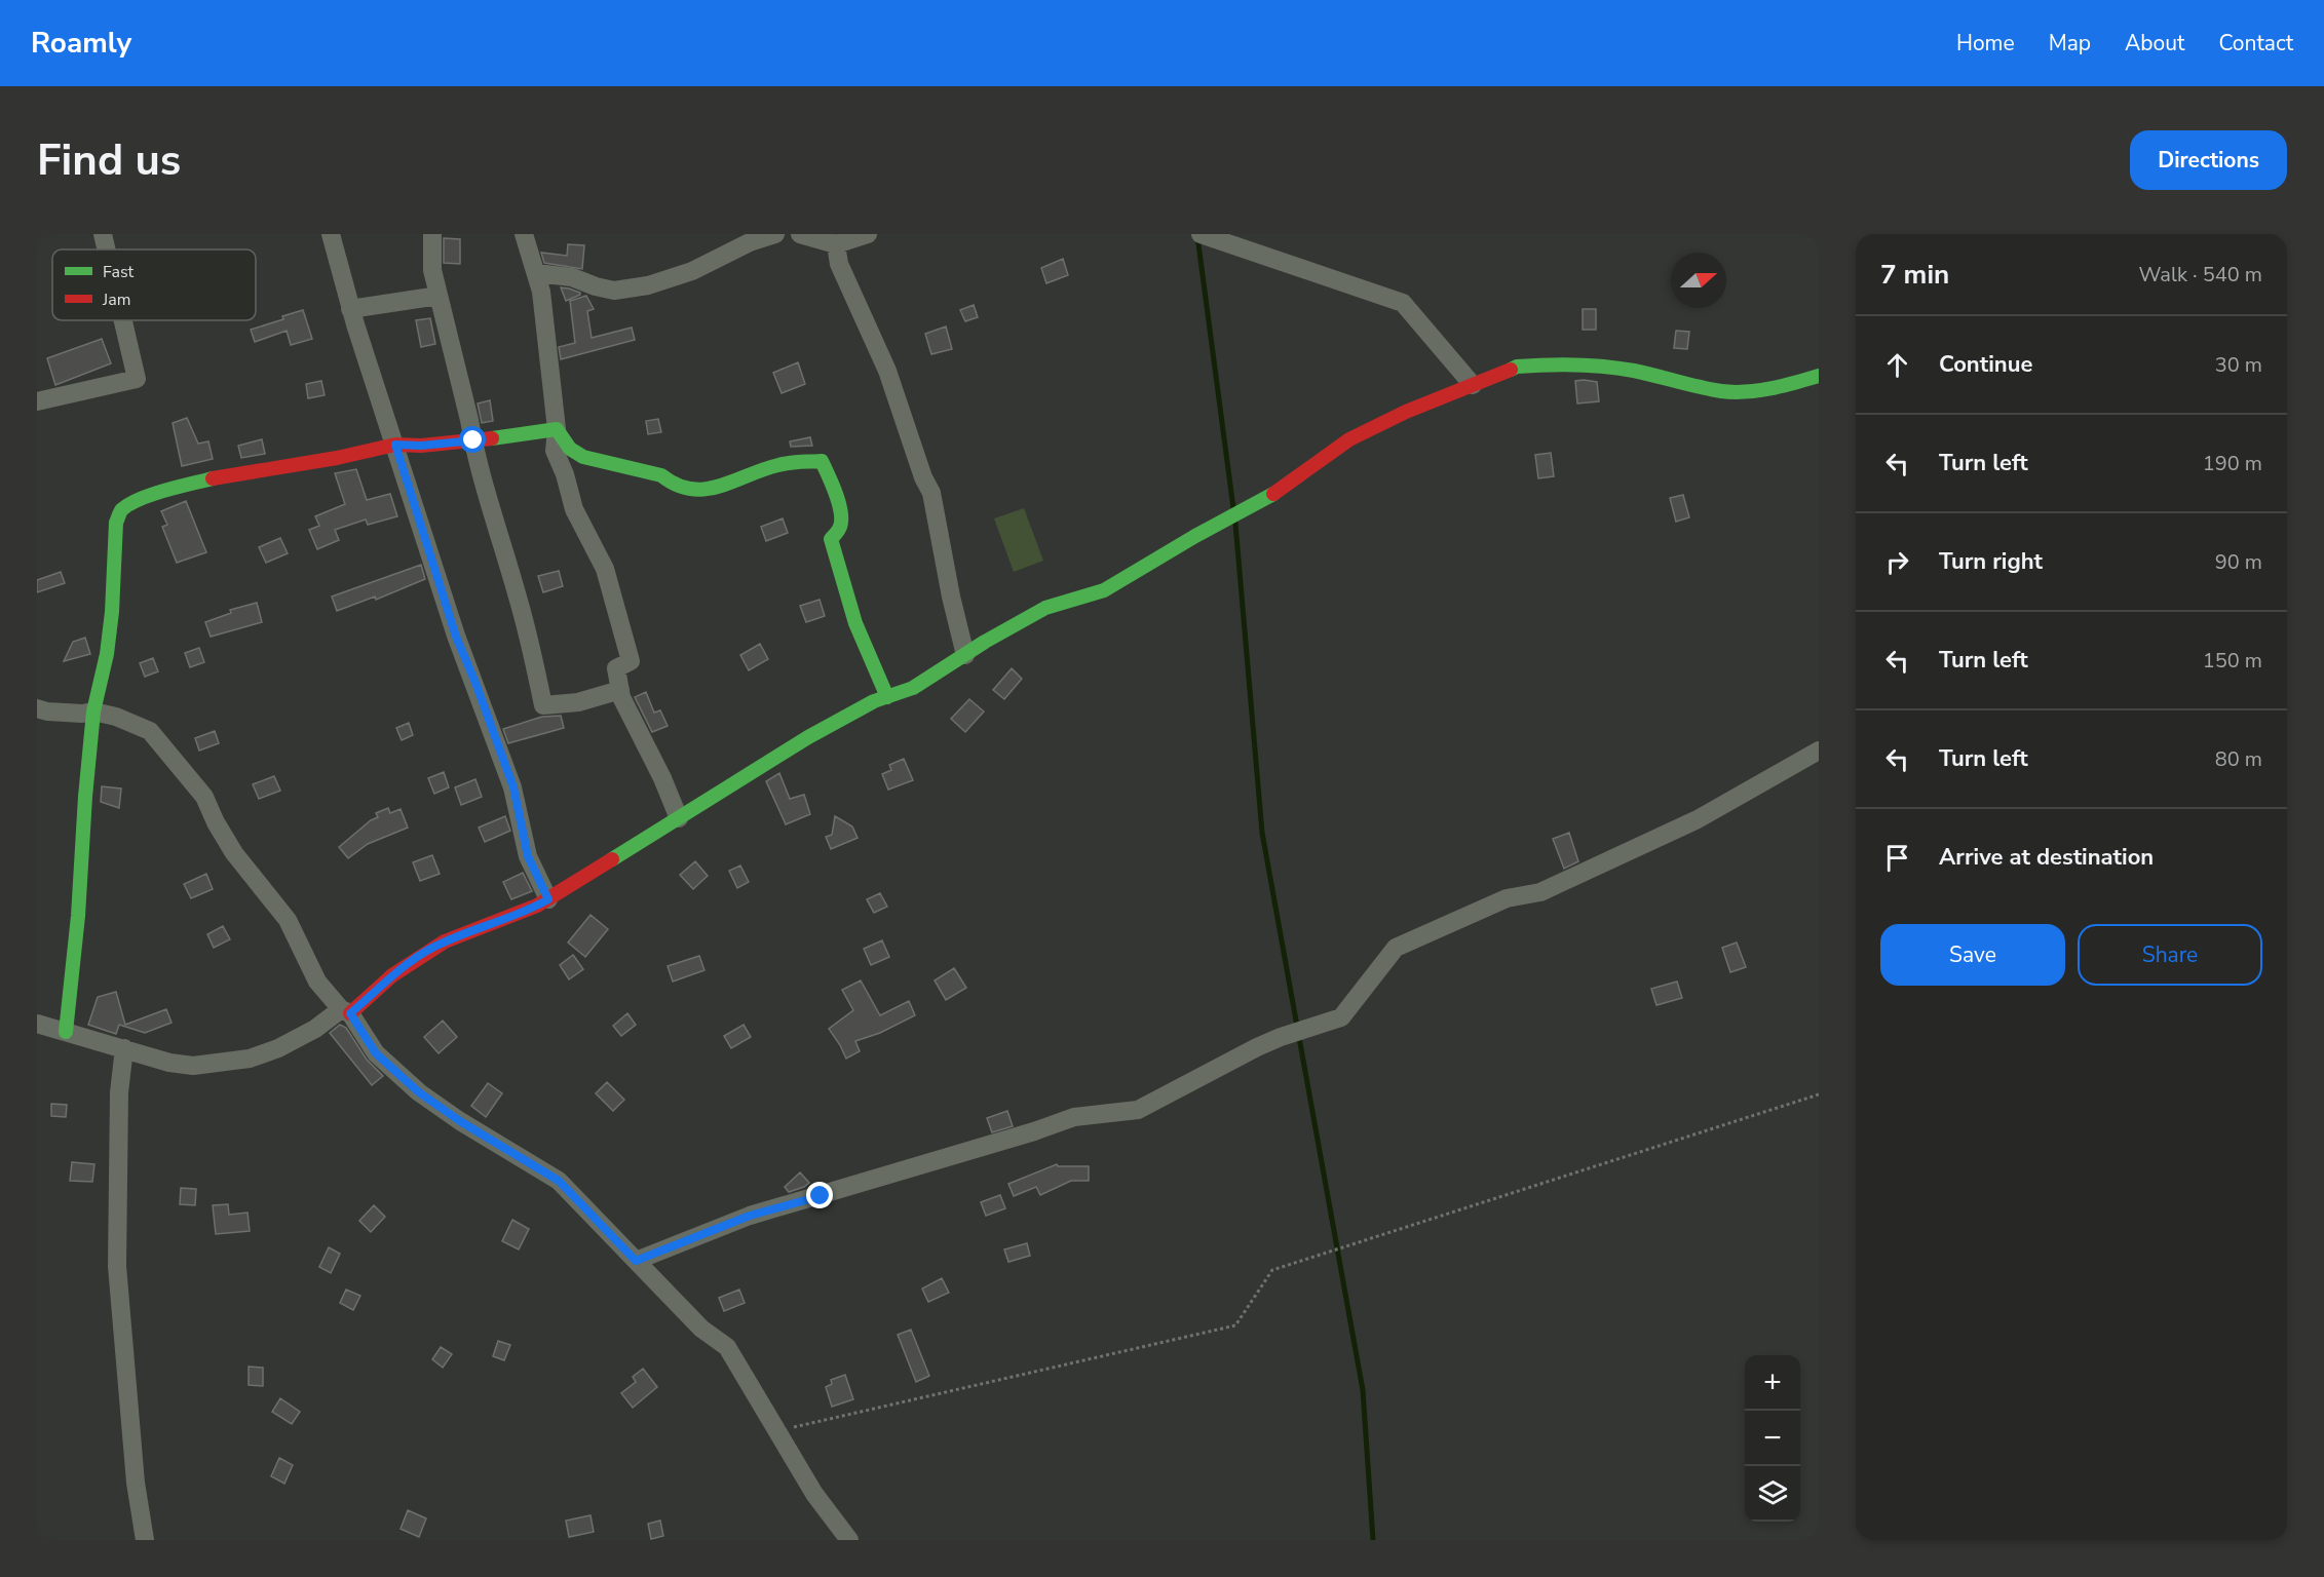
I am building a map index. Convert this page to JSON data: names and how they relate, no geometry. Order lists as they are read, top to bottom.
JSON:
{
  "legend": ["Fast", "Jam"],
  "north": "right",
  "page": {
    "header": "Roamly",
    "nav": [
      "Home",
      "Map",
      "About",
      "Contact"
    ],
    "buttons": [
      "Directions",
      ["Save", "Share"]
    ],
    "title": "Find us",
    "heading": ["7 min", "Walk · 540 m"],
    "list": [
      ["Continue", "30 m"],
      ["Turn left", "190 m"],
      ["Turn right", "90 m"],
      ["Turn left", "150 m"],
      ["Turn left", "80 m"],
      "Arrive at destination"
    ],
    "map_buttons": ["+", "−"]
  }
}
